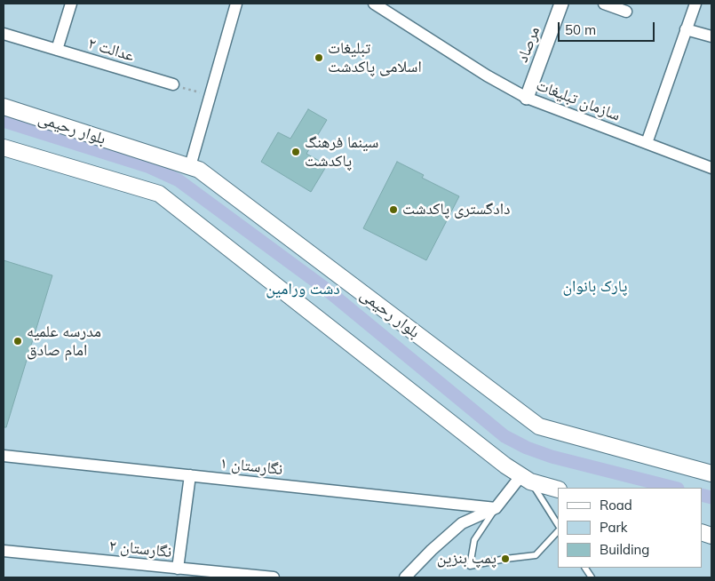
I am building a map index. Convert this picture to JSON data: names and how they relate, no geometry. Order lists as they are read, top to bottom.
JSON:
{
  "streets": {
    "main road": ["بلوار رحیمی"],
    "street": [
      "مرصاد",
      "عدالت ۲",
      "سازمان تبلیغات",
      "نگارستان ۱",
      "نگارستان ۲"
    ]
  },
  "crossings": [
    ["مرصاد", "سازمان تبلیغات"]
  ],
  "parks": ["پارک بانوان", "دشت ورامین"],
  "places": [
    "تبلیغات اسلامی پاکدشت",
    "سینما فرهنگ پاکدشت",
    "دادگستری پاکدشت",
    "مدرسه علمیه امام صادق",
    "پمپ بنزین"
  ],
  "legend": ["Road", "Park", "Building"],
  "scale_bar": "50 m"
}
